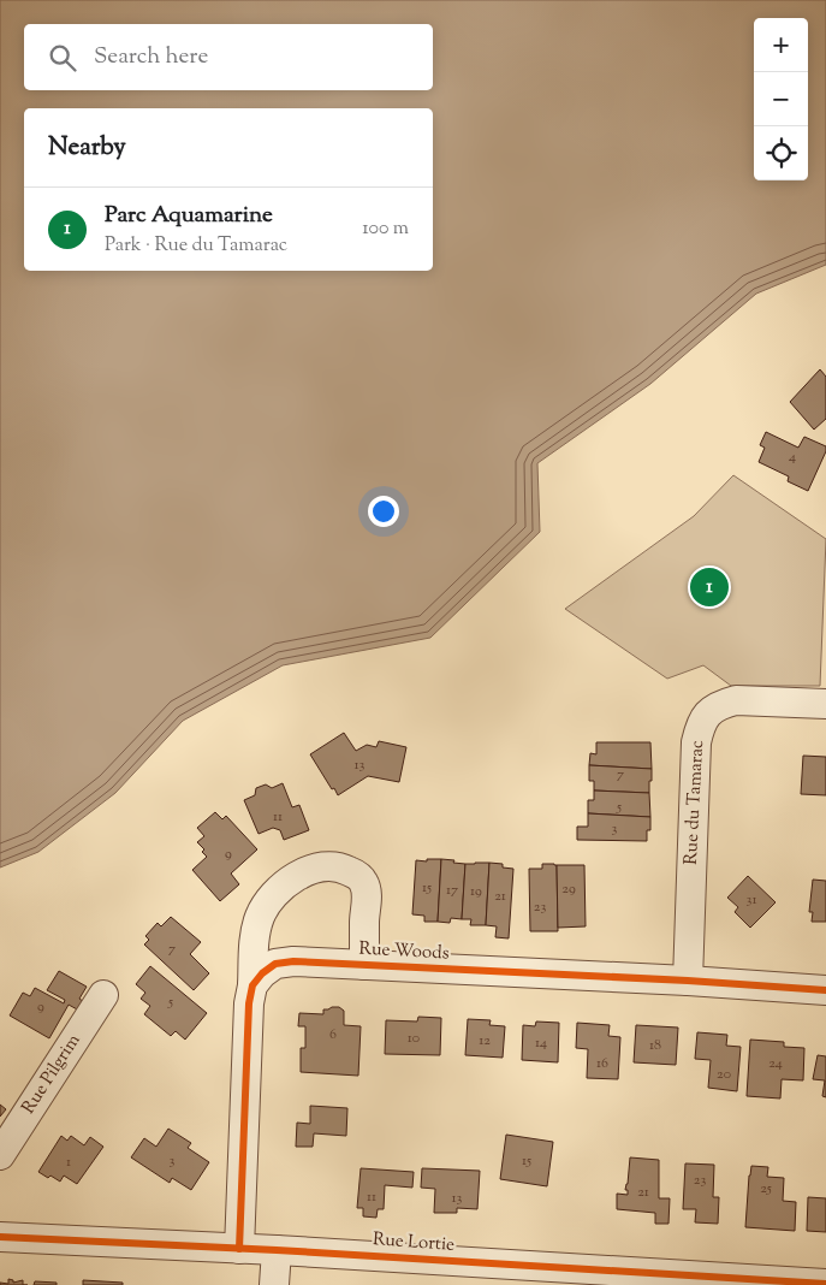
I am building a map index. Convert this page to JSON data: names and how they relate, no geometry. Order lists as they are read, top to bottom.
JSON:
{
  "streets": {
    "street": [
      "Rue du Tamarac",
      "Rue Woods",
      "Rue Pilgrim",
      "Rue Lortie"
    ]
  },
  "crossings": [
    ["Rue du Tamarac", "Rue Woods"],
    ["Rue Woods", "Rue Lortie"]
  ],
  "house_numbers": [
    "4",
    "13",
    "7",
    "5",
    "11",
    "3",
    "9",
    "15",
    "29",
    "17",
    "19",
    "21",
    "31",
    "23",
    "7",
    "5",
    "9",
    "6",
    "10",
    "12",
    "14",
    "18",
    "16",
    "24",
    "20",
    "3",
    "15",
    "1",
    "23",
    "25",
    "21",
    "11",
    "13"
  ],
  "page": {
    "map_buttons": ["+", "−"],
    "search": "Search here",
    "heading": "Nearby",
    "list": [
      {
        "mark": "1",
        "name": "Parc Aquamarine",
        "note": "Park · Rue du Tamarac",
        "value": "100 m"
      }
    ],
    "pins": "1"
  }
}
